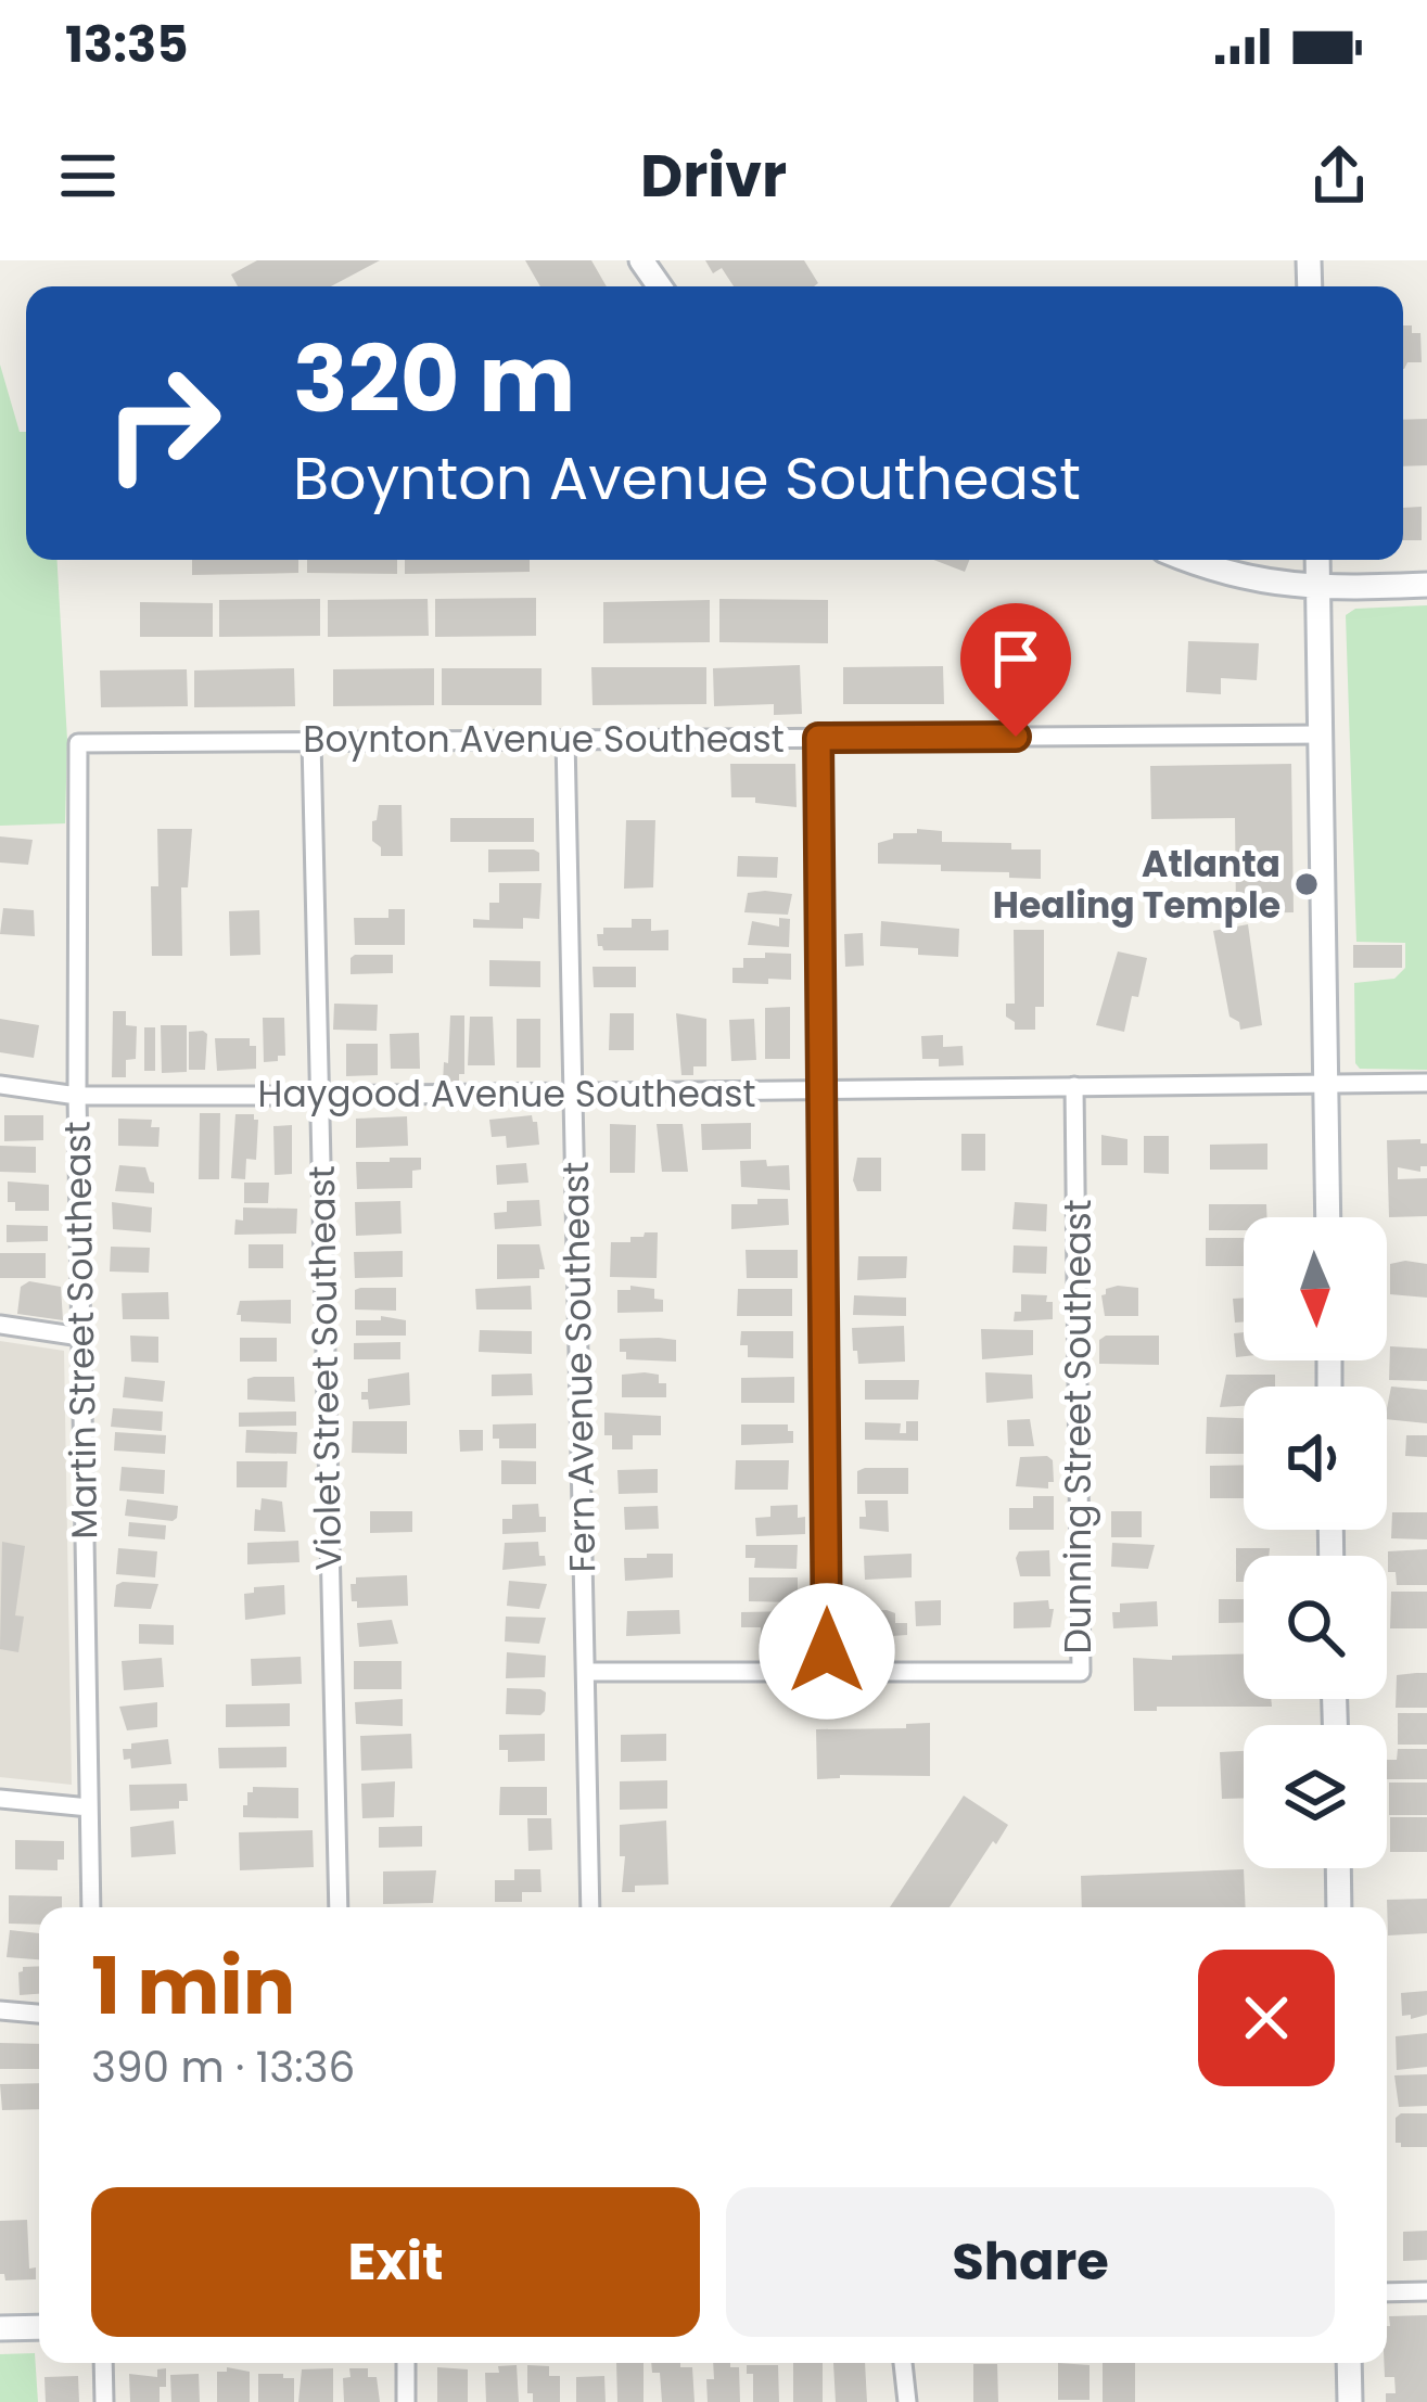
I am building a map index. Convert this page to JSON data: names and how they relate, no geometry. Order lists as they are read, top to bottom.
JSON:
{
  "streets": {
    "street": [
      "Boynton Avenue Southeast",
      "Haygood Avenue Southeast",
      "Martin Street Southeast",
      "Fern Avenue Southeast",
      "Violet Street Southeast",
      "Dunning Street Southeast"
    ]
  },
  "crossings": [
    ["Boynton Avenue Southeast", "Martin Street Southeast"],
    ["Boynton Avenue Southeast", "Fern Avenue Southeast"],
    ["Boynton Avenue Southeast", "Violet Street Southeast"],
    ["Haygood Avenue Southeast", "Martin Street Southeast"],
    ["Haygood Avenue Southeast", "Fern Avenue Southeast"],
    ["Haygood Avenue Southeast", "Violet Street Southeast"],
    ["Haygood Avenue Southeast", "Dunning Street Southeast"]
  ],
  "places": ["Atlanta Healing Temple"],
  "north": "bottom",
  "page": {
    "status": "13:35",
    "header": "Drivr",
    "turn": ["320 m", "Boynton Avenue Southeast"],
    "heading": ["1 min", "390 m · 13:36"],
    "buttons": ["Exit", "Share"]
  }
}
